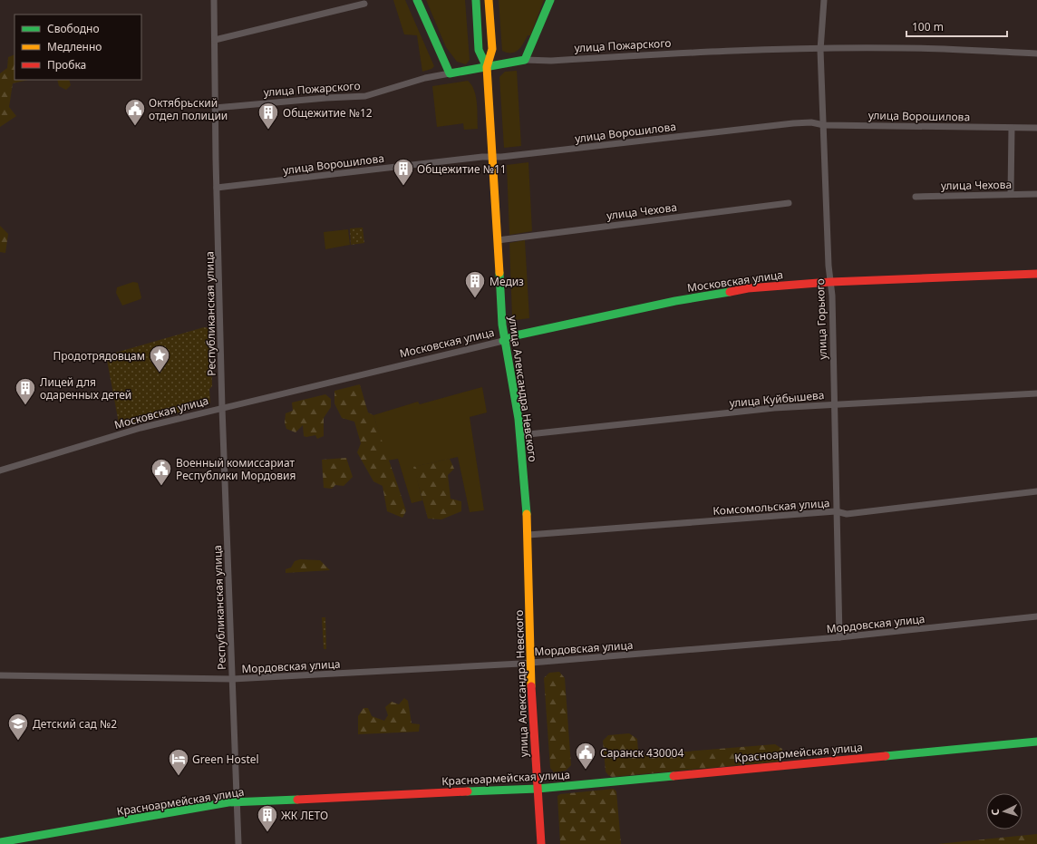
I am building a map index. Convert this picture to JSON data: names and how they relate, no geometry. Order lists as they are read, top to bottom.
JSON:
{
  "streets": {
    "street": [
      "улица Пожарского",
      "улица Ворошилова",
      "улица Чехова",
      "Московская улица",
      "Республиканская улица",
      "улица Горького",
      "улица Александра Невского",
      "улица Куйбышева",
      "Комсомольская улица",
      "Мордовская улица",
      "Красноармейская улица"
    ]
  },
  "crossings": [
    ["улица Пожарского", "Республиканская улица"],
    ["улица Пожарского", "улица Горького"],
    ["улица Пожарского", "улица Александра Невского"],
    ["улица Ворошилова", "Республиканская улица"],
    ["улица Ворошилова", "улица Горького"],
    ["улица Ворошилова", "улица Александра Невского"],
    ["улица Чехова", "улица Александра Невского"],
    ["Московская улица", "Республиканская улица"],
    ["Московская улица", "улица Горького"],
    ["Московская улица", "улица Александра Невского"],
    ["Республиканская улица", "Мордовская улица"],
    ["Республиканская улица", "Красноармейская улица"],
    ["улица Горького", "улица Куйбышева"],
    ["улица Горького", "Комсомольская улица"],
    ["улица Горького", "Мордовская улица"],
    ["улица Александра Невского", "улица Куйбышева"],
    ["улица Александра Невского", "Комсомольская улица"],
    ["улица Александра Невского", "Мордовская улица"],
    ["улица Александра Невского", "Красноармейская улица"]
  ],
  "places": {
    "public building": ["Октябрьский отдел полиции", "Военный комиссариат Республики Мордовия", "Саранск 430004"],
    "building": [
      "Общежитие №12",
      "Общежитие №11",
      "Медиз",
      "Лицей для одаренных детей",
      "ЖК ЛЕТО"
    ],
    "place": ["Продотрядовцам"],
    "school or university": ["Детский сад №2"],
    "hotel": ["Green Hostel"]
  },
  "legend": ["Свободно", "Медленно", "Пробка"],
  "scale_bar": "100 m",
  "north": "left"
}
